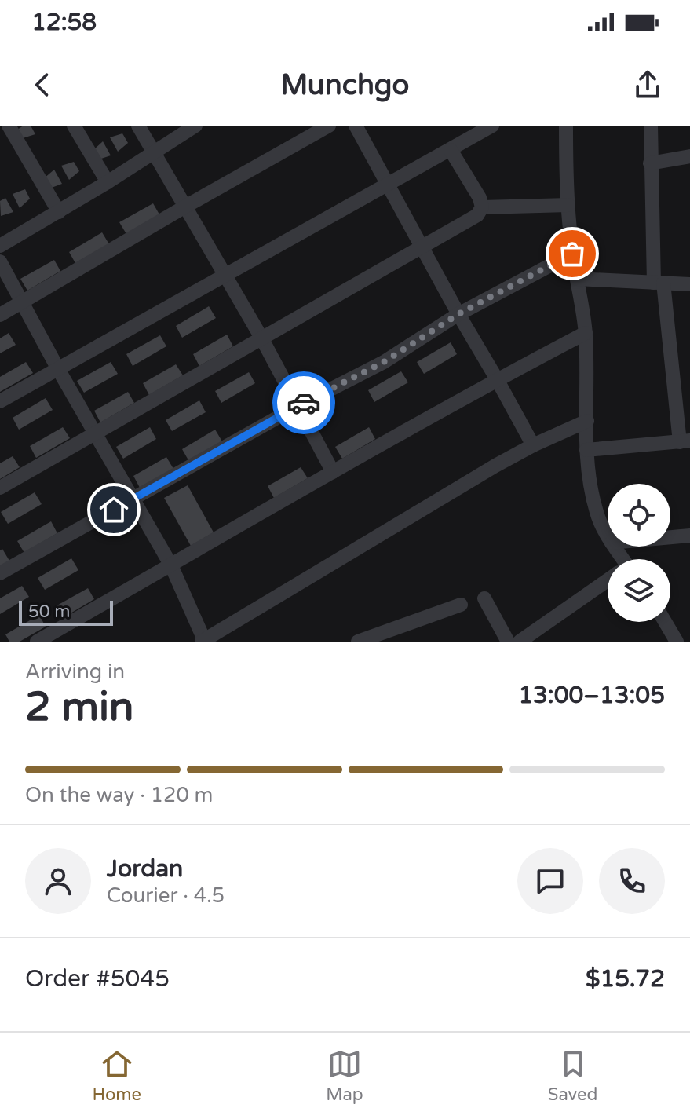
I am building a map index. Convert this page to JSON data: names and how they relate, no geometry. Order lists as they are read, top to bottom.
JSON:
{
  "scale_bar": "50 m",
  "page": {
    "status": "12:58",
    "header": "Munchgo",
    "scale": "50 m",
    "heading": ["2 min", "Arriving in", "13:00–13:05"],
    "panel": [
      "Jordan",
      "Courier · 4.5",
      "Order #5045",
      "$15.72"
    ],
    "bar": "On the way · 120 m",
    "tabs": ["Home", "Map", "Saved"]
  }
}
